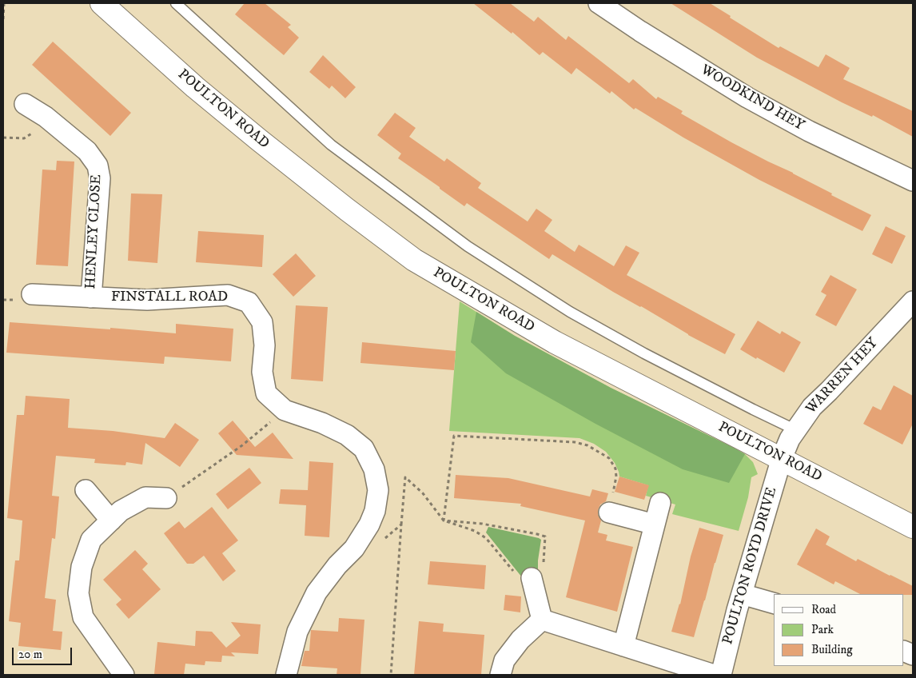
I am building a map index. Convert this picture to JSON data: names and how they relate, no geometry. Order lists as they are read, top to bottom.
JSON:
{
  "streets": {
    "street": [
      "WOODKIND HEY",
      "POULTON ROAD",
      "HENLEY CLOSE",
      "FINSTALL ROAD",
      "WARREN HEY",
      "POULTON ROYD DRIVE"
    ]
  },
  "crossings": [
    ["POULTON ROAD", "WARREN HEY"],
    ["POULTON ROAD", "POULTON ROYD DRIVE"],
    ["HENLEY CLOSE", "FINSTALL ROAD"],
    ["WARREN HEY", "POULTON ROYD DRIVE"]
  ],
  "legend": ["Road", "Park", "Building"],
  "scale_bar": "20 m"
}
